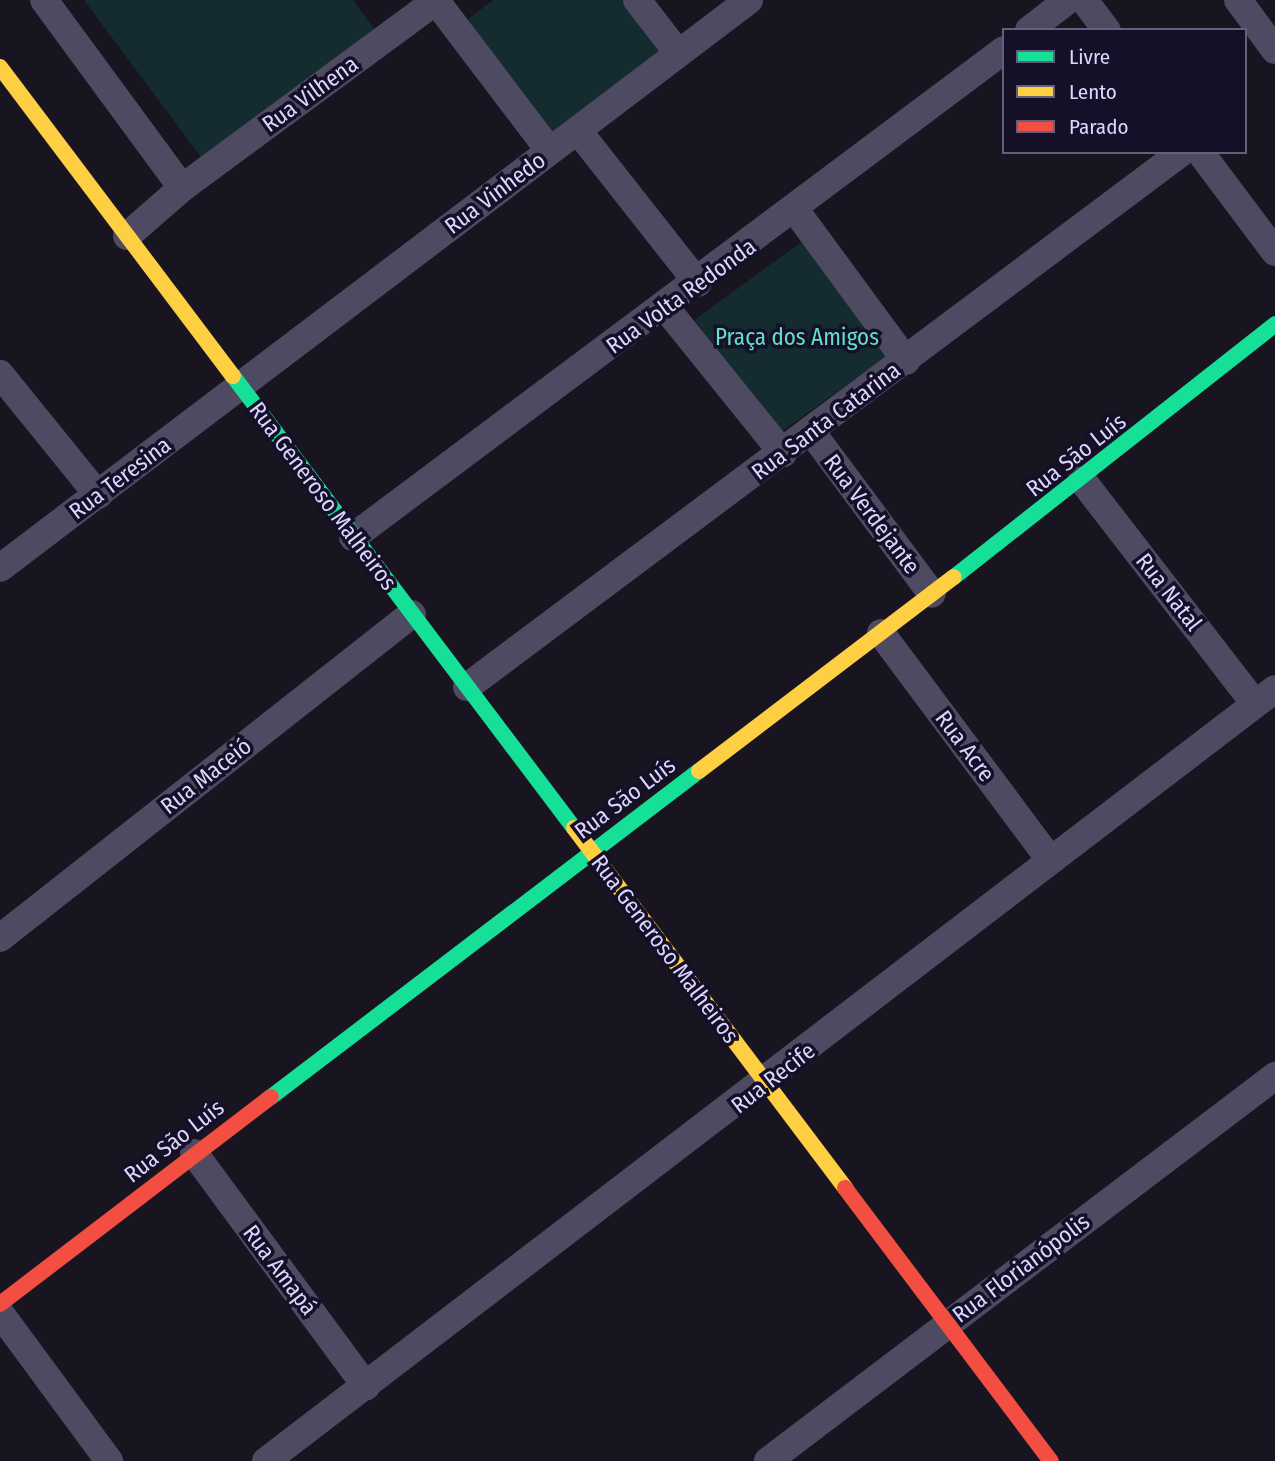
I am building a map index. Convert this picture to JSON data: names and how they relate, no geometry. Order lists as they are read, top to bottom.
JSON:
{
  "streets": {
    "street": [
      "Rua Vilhena",
      "Rua Vinhedo",
      "Rua Volta Redonda",
      "Rua Santa Catarina",
      "Rua São Luís",
      "Rua Teresina",
      "Rua Generoso Malheiros",
      "Rua Verdejante",
      "Rua Natal",
      "Rua Acre",
      "Rua Maceió",
      "Rua Recife",
      "Rua Florianópolis",
      "Rua Amapá"
    ]
  },
  "crossings": [
    ["Rua Vinhedo", "Rua Teresina"],
    ["Rua Vinhedo", "Rua Generoso Malheiros"],
    ["Rua Volta Redonda", "Rua Generoso Malheiros"],
    ["Rua Santa Catarina", "Rua Generoso Malheiros"],
    ["Rua Santa Catarina", "Rua Verdejante"],
    ["Rua São Luís", "Rua Generoso Malheiros"],
    ["Rua São Luís", "Rua Verdejante"],
    ["Rua São Luís", "Rua Natal"],
    ["Rua São Luís", "Rua Acre"],
    ["Rua São Luís", "Rua Amapá"],
    ["Rua Teresina", "Rua Generoso Malheiros"],
    ["Rua Generoso Malheiros", "Rua Maceió"],
    ["Rua Generoso Malheiros", "Rua Recife"],
    ["Rua Generoso Malheiros", "Rua Florianópolis"],
    ["Rua Natal", "Rua Recife"],
    ["Rua Acre", "Rua Recife"],
    ["Rua Recife", "Rua Amapá"]
  ],
  "parks": ["Praça dos Amigos"],
  "legend": ["Livre", "Lento", "Parado"]
}
